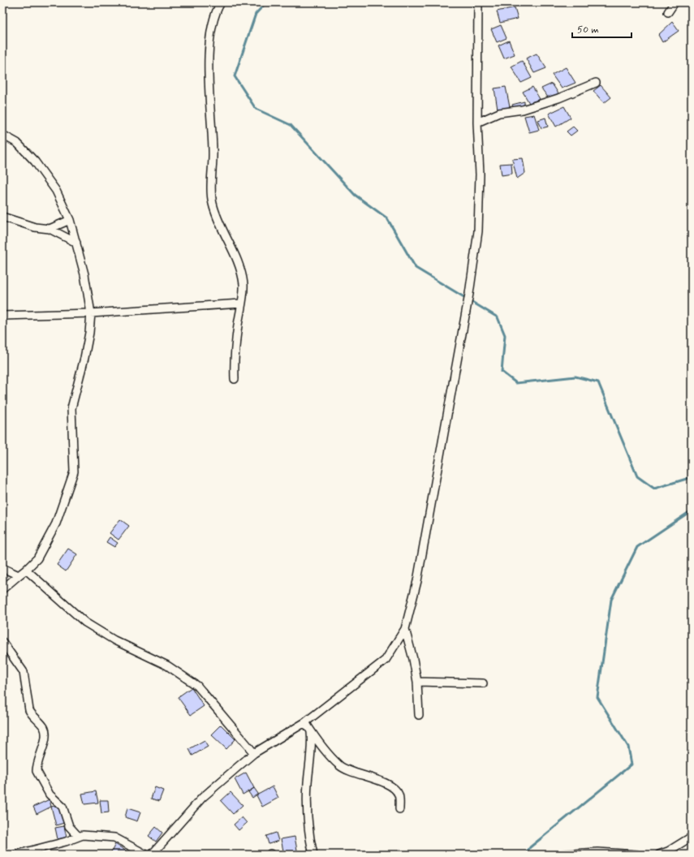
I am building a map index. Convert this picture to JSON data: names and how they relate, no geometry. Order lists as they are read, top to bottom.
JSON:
{
  "scale_bar": "50 m"
}
